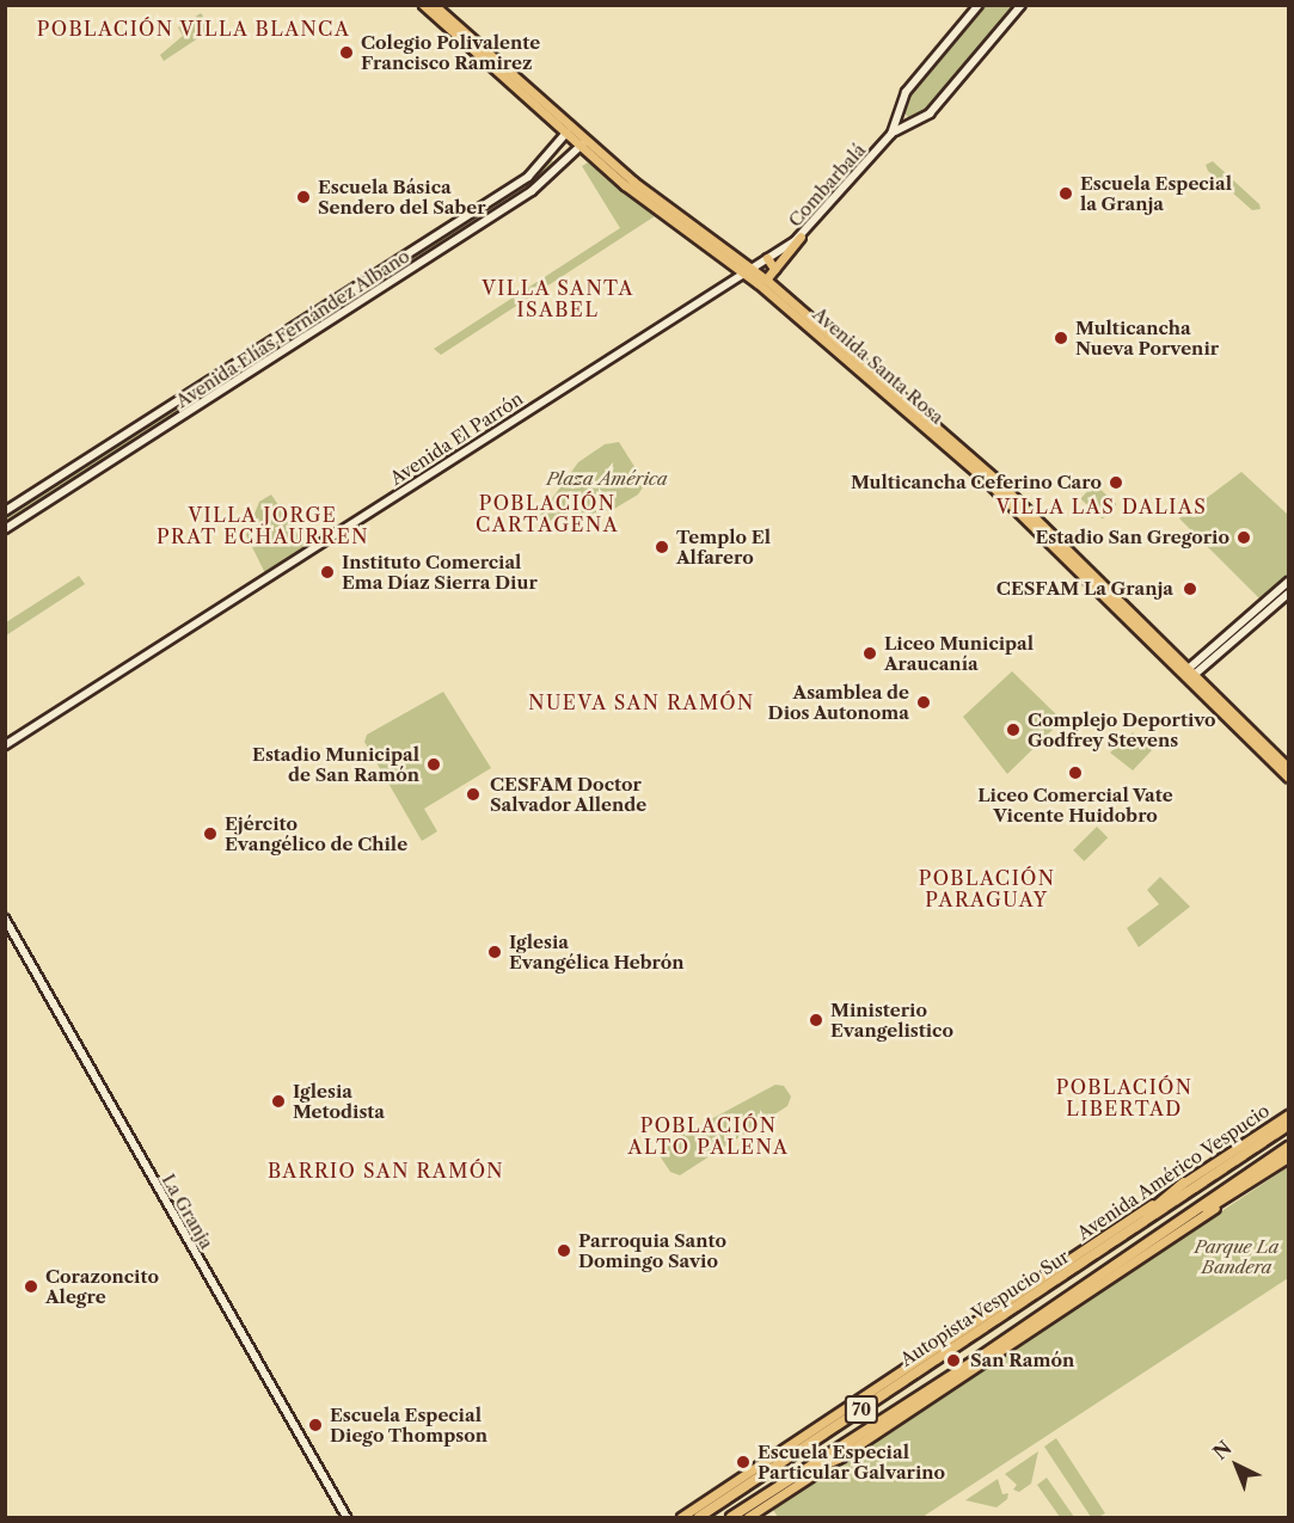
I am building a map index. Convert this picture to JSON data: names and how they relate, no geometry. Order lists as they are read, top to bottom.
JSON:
{
  "streets": {
    "highway": ["Autopista Vespucio Sur", "70"],
    "main road": [
      "Combarbalá",
      "Avenida Elías Fernández Albano",
      "Avenida Santa Rosa",
      "Avenida El Parrón",
      "Avenida Américo Vespucio",
      "La Granja"
    ]
  },
  "crossings": [
    ["Combarbalá", "Avenida Santa Rosa"],
    ["Combarbalá", "Avenida El Parrón"],
    ["Avenida Elías Fernández Albano", "Avenida Santa Rosa"],
    ["Avenida Santa Rosa", "Avenida El Parrón"]
  ],
  "districts": [
    "POBLACIÓN VILLA BLANCA",
    "VILLA SANTA ISABEL",
    "POBLACIÓN CARTAGENA",
    "VILLA LAS DALIAS",
    "VILLA JORGE PRAT ECHAURREN",
    "NUEVA SAN RAMÓN",
    "POBLACIÓN PARAGUAY",
    "POBLACIÓN LIBERTAD",
    "POBLACIÓN ALTO PALENA",
    "BARRIO SAN RAMÓN"
  ],
  "parks": ["Plaza América", "Parque La Bandera"],
  "places": [
    "Colegio Polivalente Francisco Ramirez",
    "Escuela Especial la Granja",
    "Escuela Básica Sendero del Saber",
    "Multicancha Nueva Porvenir",
    "Multicancha Ceferino Caro",
    "Estadio San Gregorio",
    "Templo El Alfarero",
    "Instituto Comercial Ema Díaz Sierra Diur",
    "CESFAM La Granja",
    "Liceo Municipal Araucanía",
    "Asamblea de Dios Autonoma",
    "Complejo Deportivo Godfrey Stevens",
    "Estadio Municipal de San Ramón",
    "Liceo Comercial Vate Vicente Huidobro",
    "CESFAM Doctor Salvador Allende",
    "Ejército Evangélico de Chile",
    "Iglesia Evangélica Hebrón",
    "Ministerio Evangelistico",
    "Iglesia Metodista",
    "Parroquia Santo Domingo Savio",
    "Corazoncito Alegre",
    "San Ramón",
    "Escuela Especial Diego Thompson",
    "Escuela Especial Particular Galvarino"
  ],
  "north": "top left"
}
